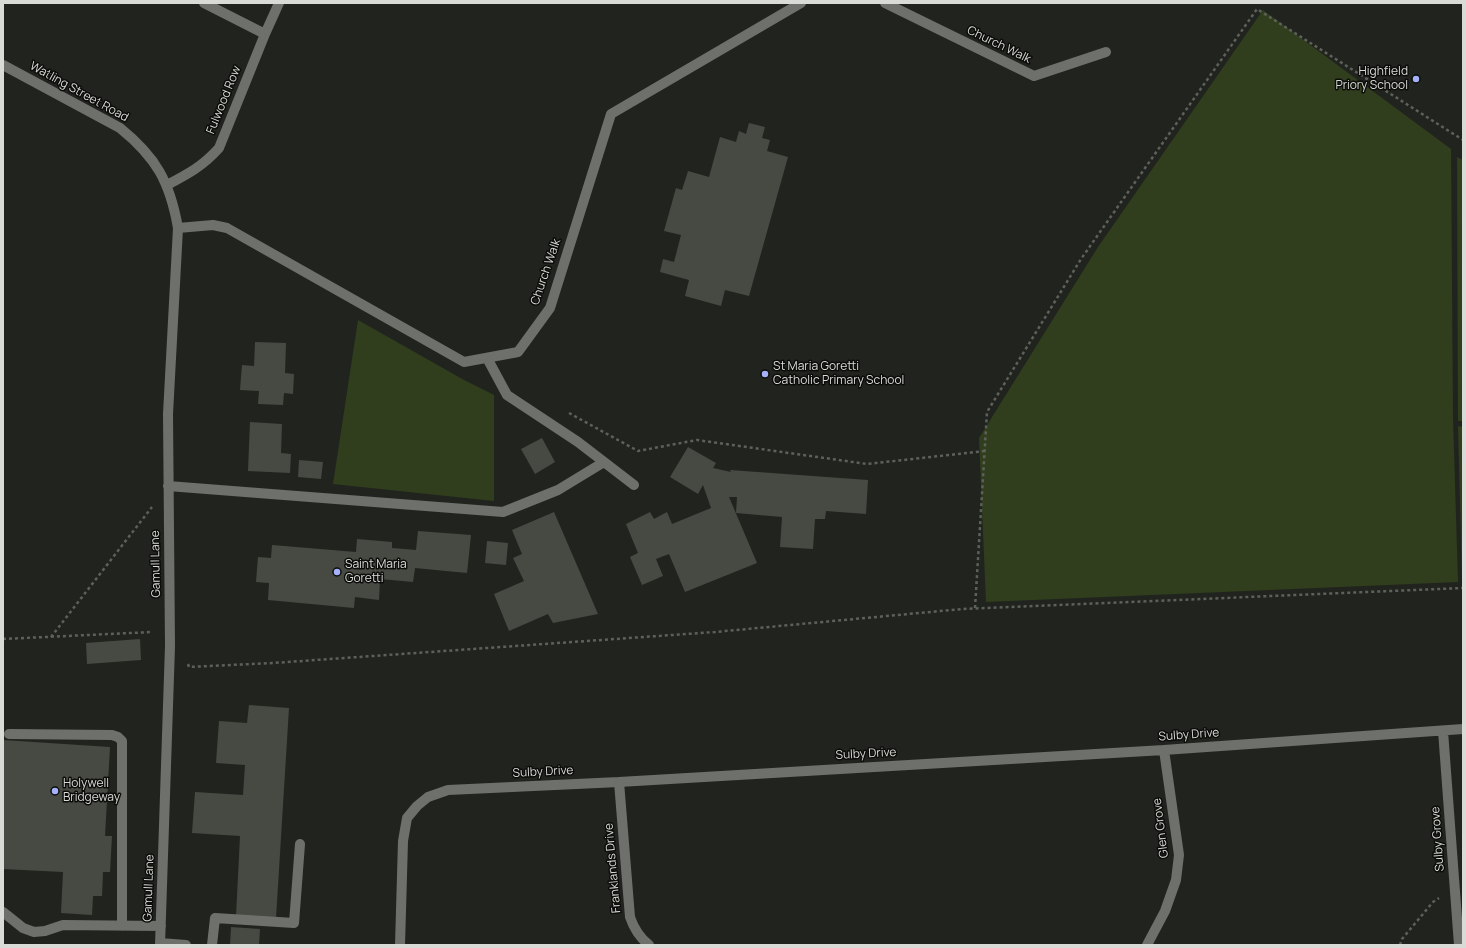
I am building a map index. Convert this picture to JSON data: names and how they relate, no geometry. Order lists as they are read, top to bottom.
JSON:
{
  "streets": {
    "street": [
      "Church Walk",
      "Watling Street Road",
      "Fulwood Row",
      "Gamull Lane",
      "Sulby Drive",
      "Glen Grove",
      "Sulby Grove",
      "Franklands Drive"
    ]
  },
  "crossings": [
    ["Church Walk", "Gamull Lane"],
    ["Watling Street Road", "Fulwood Row"],
    ["Watling Street Road", "Gamull Lane"],
    ["Fulwood Row", "Gamull Lane"],
    ["Sulby Drive", "Glen Grove"],
    ["Sulby Drive", "Sulby Grove"],
    ["Sulby Drive", "Franklands Drive"]
  ],
  "places": [
    "Highfield Priory School",
    "St Maria Goretti Catholic Primary School",
    "Saint Maria Goretti",
    "Holywell Bridgeway"
  ]
}
